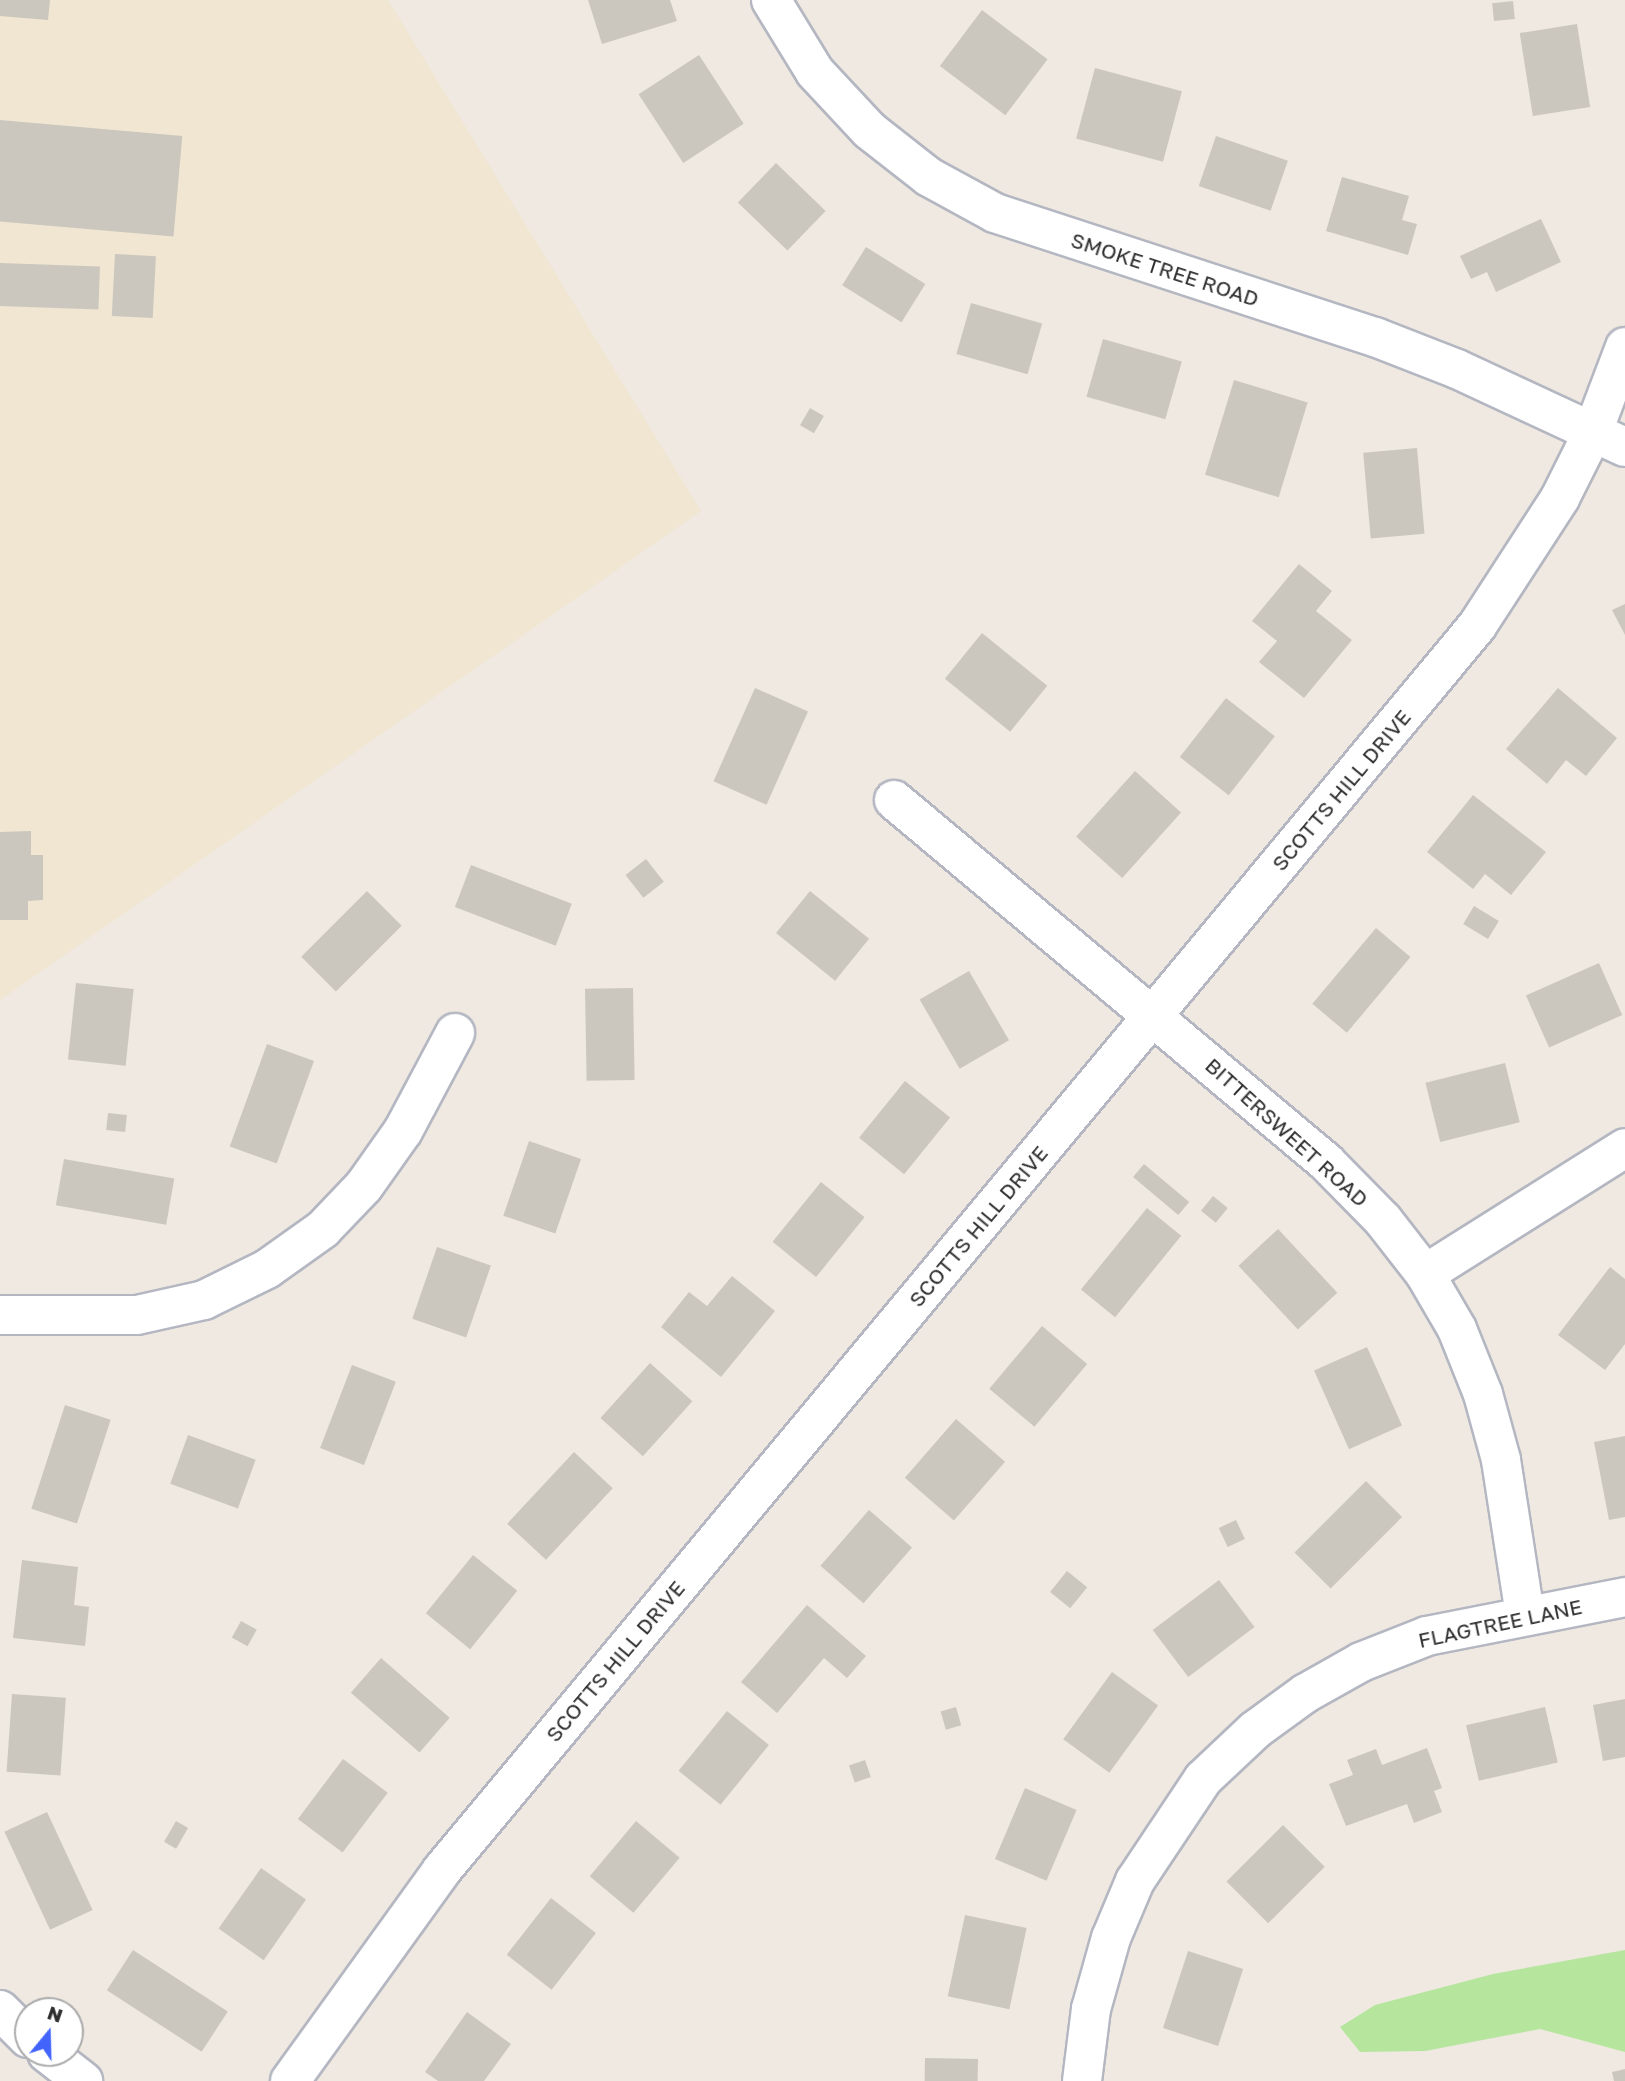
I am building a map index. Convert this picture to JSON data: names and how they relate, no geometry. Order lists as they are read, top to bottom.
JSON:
{
  "streets": {
    "street": [
      "SMOKE TREE ROAD",
      "SCOTTS HILL DRIVE",
      "BITTERSWEET ROAD",
      "FLAGTREE LANE"
    ]
  },
  "crossings": [
    ["SMOKE TREE ROAD", "SCOTTS HILL DRIVE"],
    ["SCOTTS HILL DRIVE", "BITTERSWEET ROAD"],
    ["BITTERSWEET ROAD", "FLAGTREE LANE"]
  ],
  "north": "top"
}
